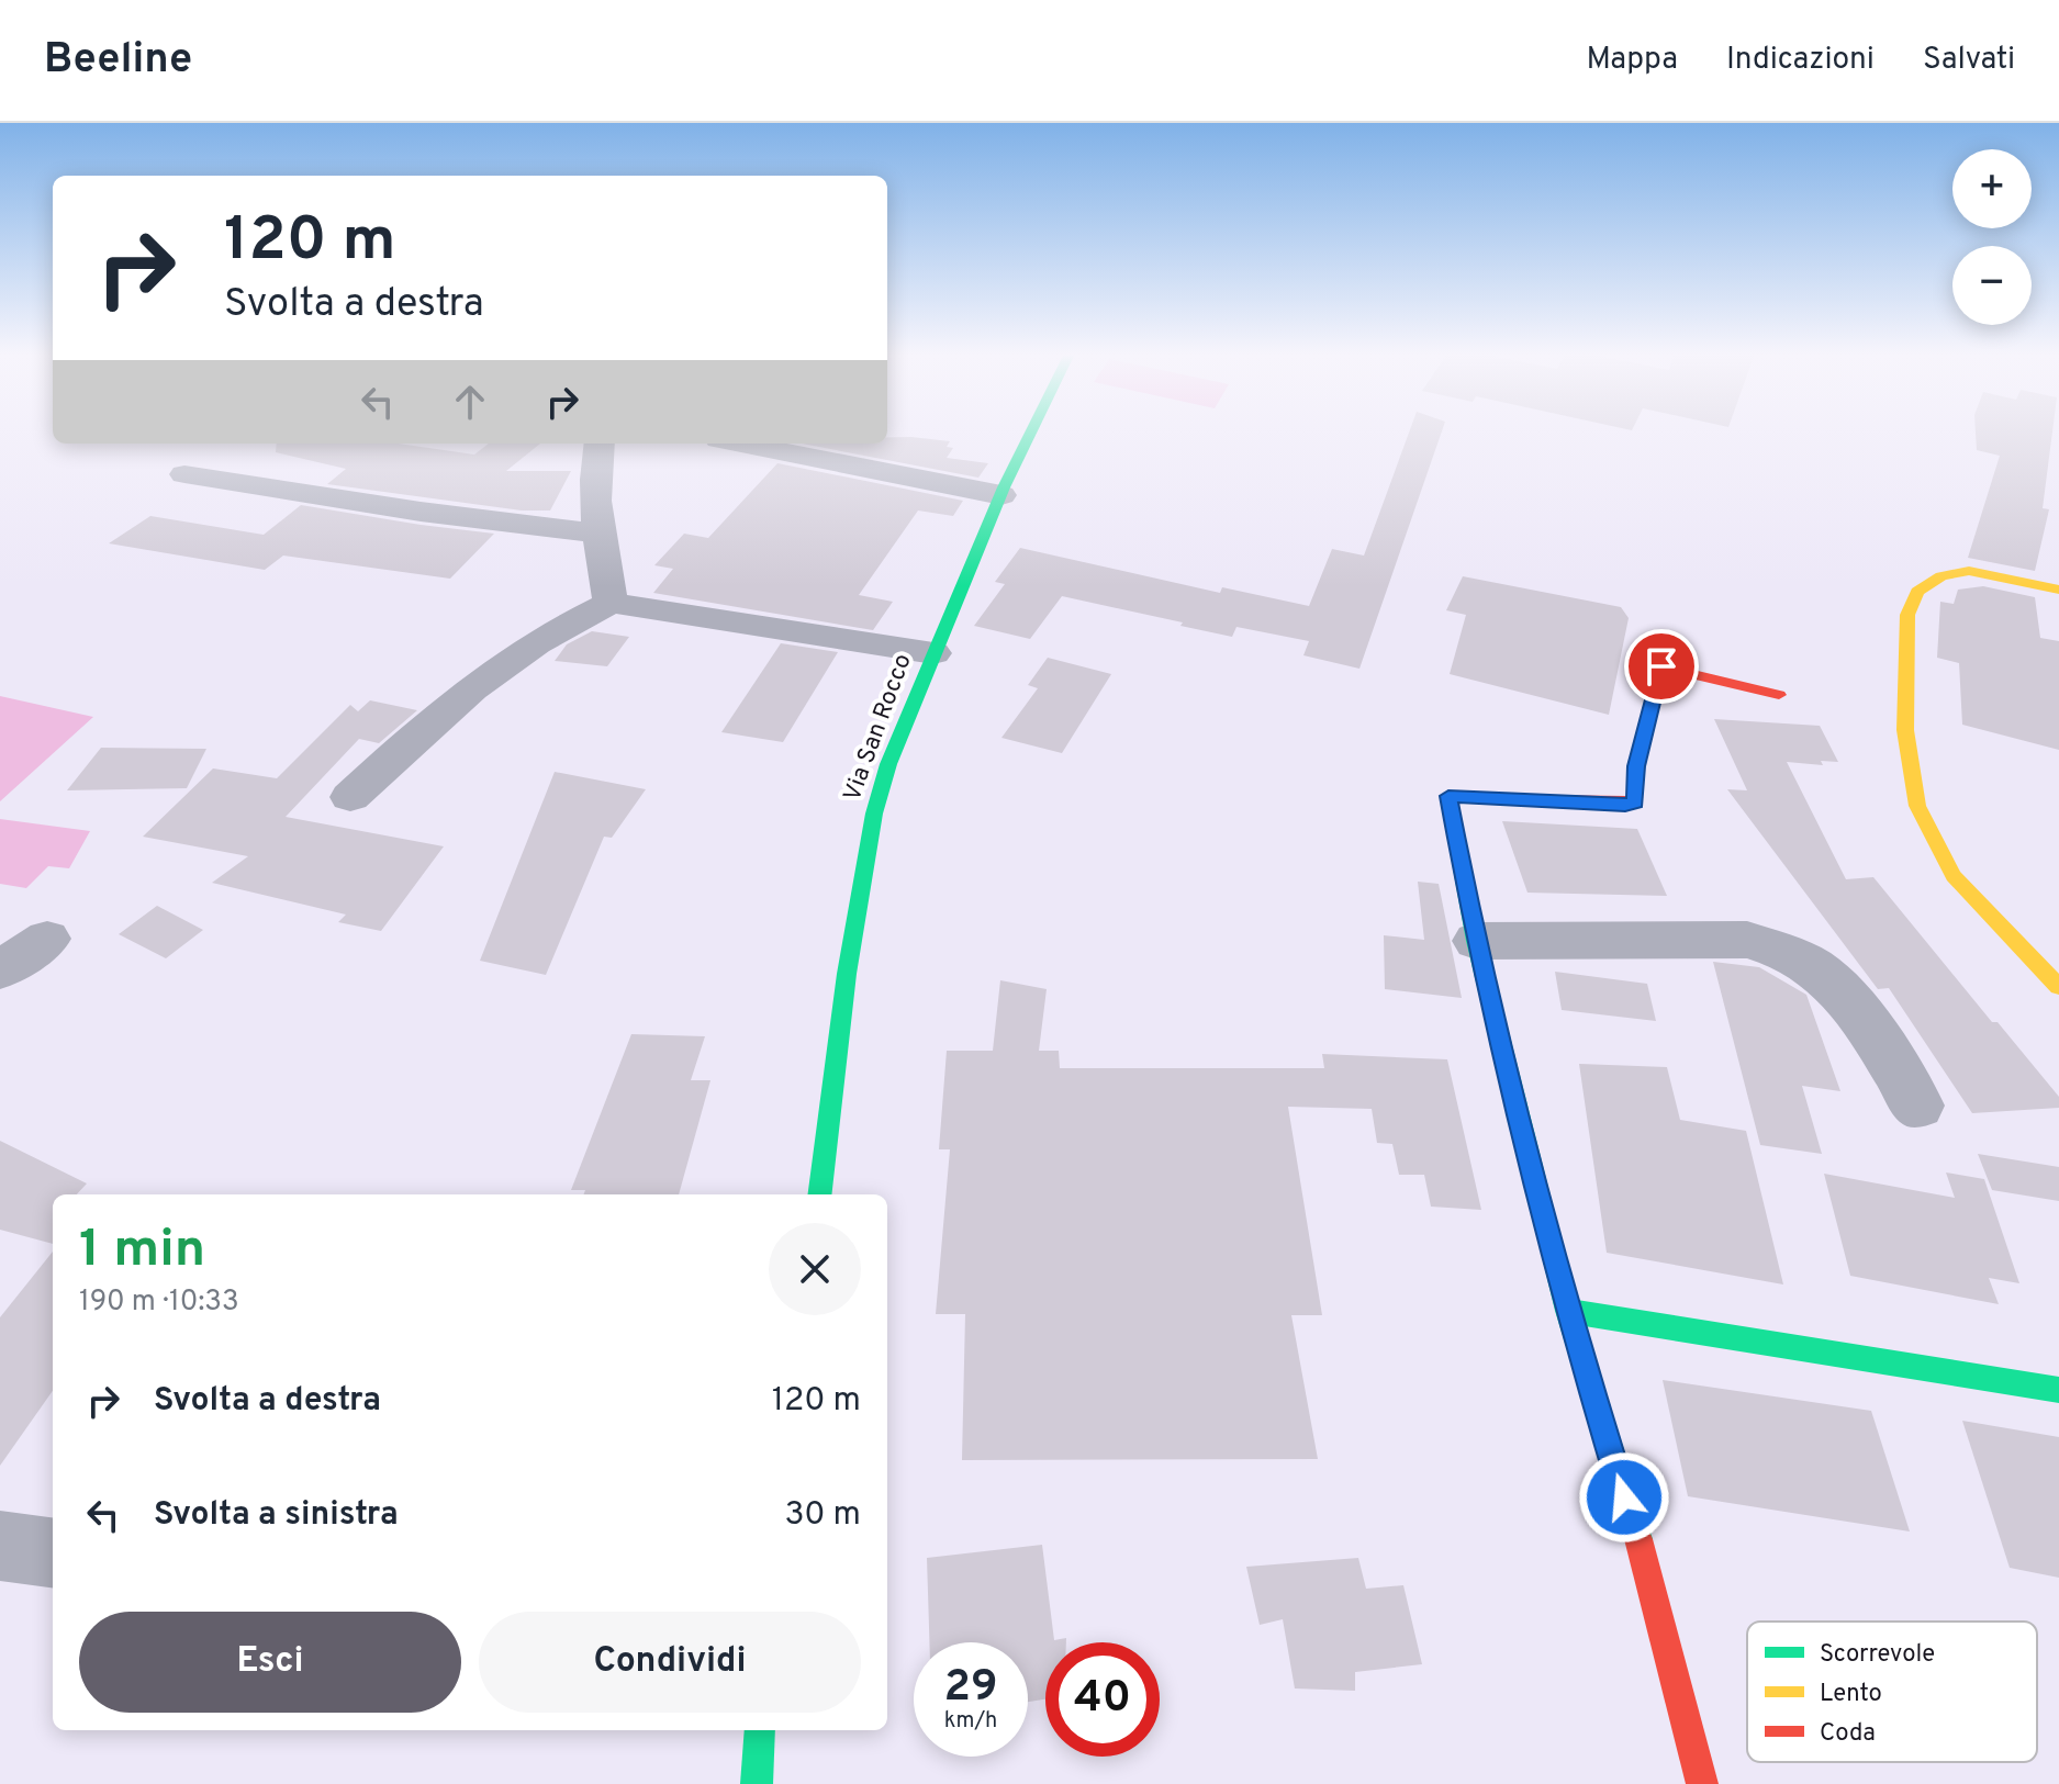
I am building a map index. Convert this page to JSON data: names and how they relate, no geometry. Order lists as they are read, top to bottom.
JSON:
{
  "streets": {
    "street": ["Via San Rocco"]
  },
  "legend": ["Scorrevole", "Lento", "Coda"],
  "page": {
    "header": "Beeline",
    "nav": ["Mappa", "Indicazioni", "Salvati"],
    "map_buttons": ["+", "−"],
    "turn": ["120 m", "Svolta a destra"],
    "heading": ["1 min", "190 m · 10:33"],
    "list": [
      {
        "name": "Svolta a destra",
        "value": "120 m"
      },
      {
        "name": "Svolta a sinistra",
        "value": "30 m"
      }
    ],
    "buttons": ["Esci", "Condividi"],
    "speed": "29 km/h",
    "limit": "40"
  }
}
